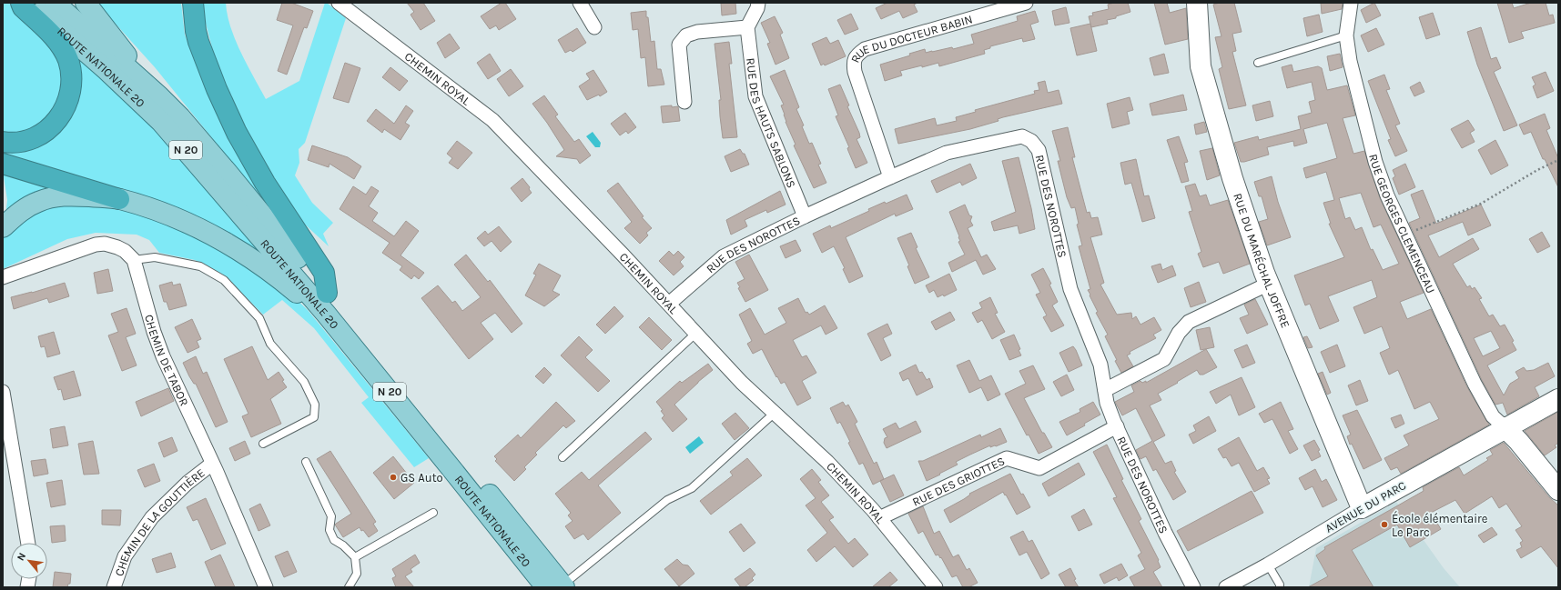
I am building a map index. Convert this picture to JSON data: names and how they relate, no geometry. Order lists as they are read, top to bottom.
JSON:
{
  "streets": {
    "main road": ["ROUTE NATIONALE 20", "N 20"],
    "street": [
      "RUE DU DOCTEUR BABIN",
      "CHEMIN ROYAL",
      "RUE DES HAUTS SABLONS",
      "RUE DES NOROTTES",
      "RUE GEORGES CLEMENCEAU",
      "RUE DU MARÉCHAL JOFFRE",
      "CHEMIN DE TABOR",
      "RUE DES GRIOTTES",
      "AVENUE DU PARC",
      "CHEMIN DE LA GOUTTIÈRE"
    ]
  },
  "crossings": [
    ["RUE DU DOCTEUR BABIN", "RUE DES NOROTTES"],
    ["CHEMIN ROYAL", "RUE DES NOROTTES"],
    ["CHEMIN ROYAL", "RUE DES GRIOTTES"],
    ["RUE DES HAUTS SABLONS", "RUE DES NOROTTES"],
    ["RUE DES NOROTTES", "RUE DES GRIOTTES"],
    ["RUE GEORGES CLEMENCEAU", "AVENUE DU PARC"],
    ["RUE DU MARÉCHAL JOFFRE", "AVENUE DU PARC"],
    ["CHEMIN DE TABOR", "CHEMIN DE LA GOUTTIÈRE"]
  ],
  "places": ["GS Auto", "École élémentaire Le Parc"],
  "north": "top left"
}
